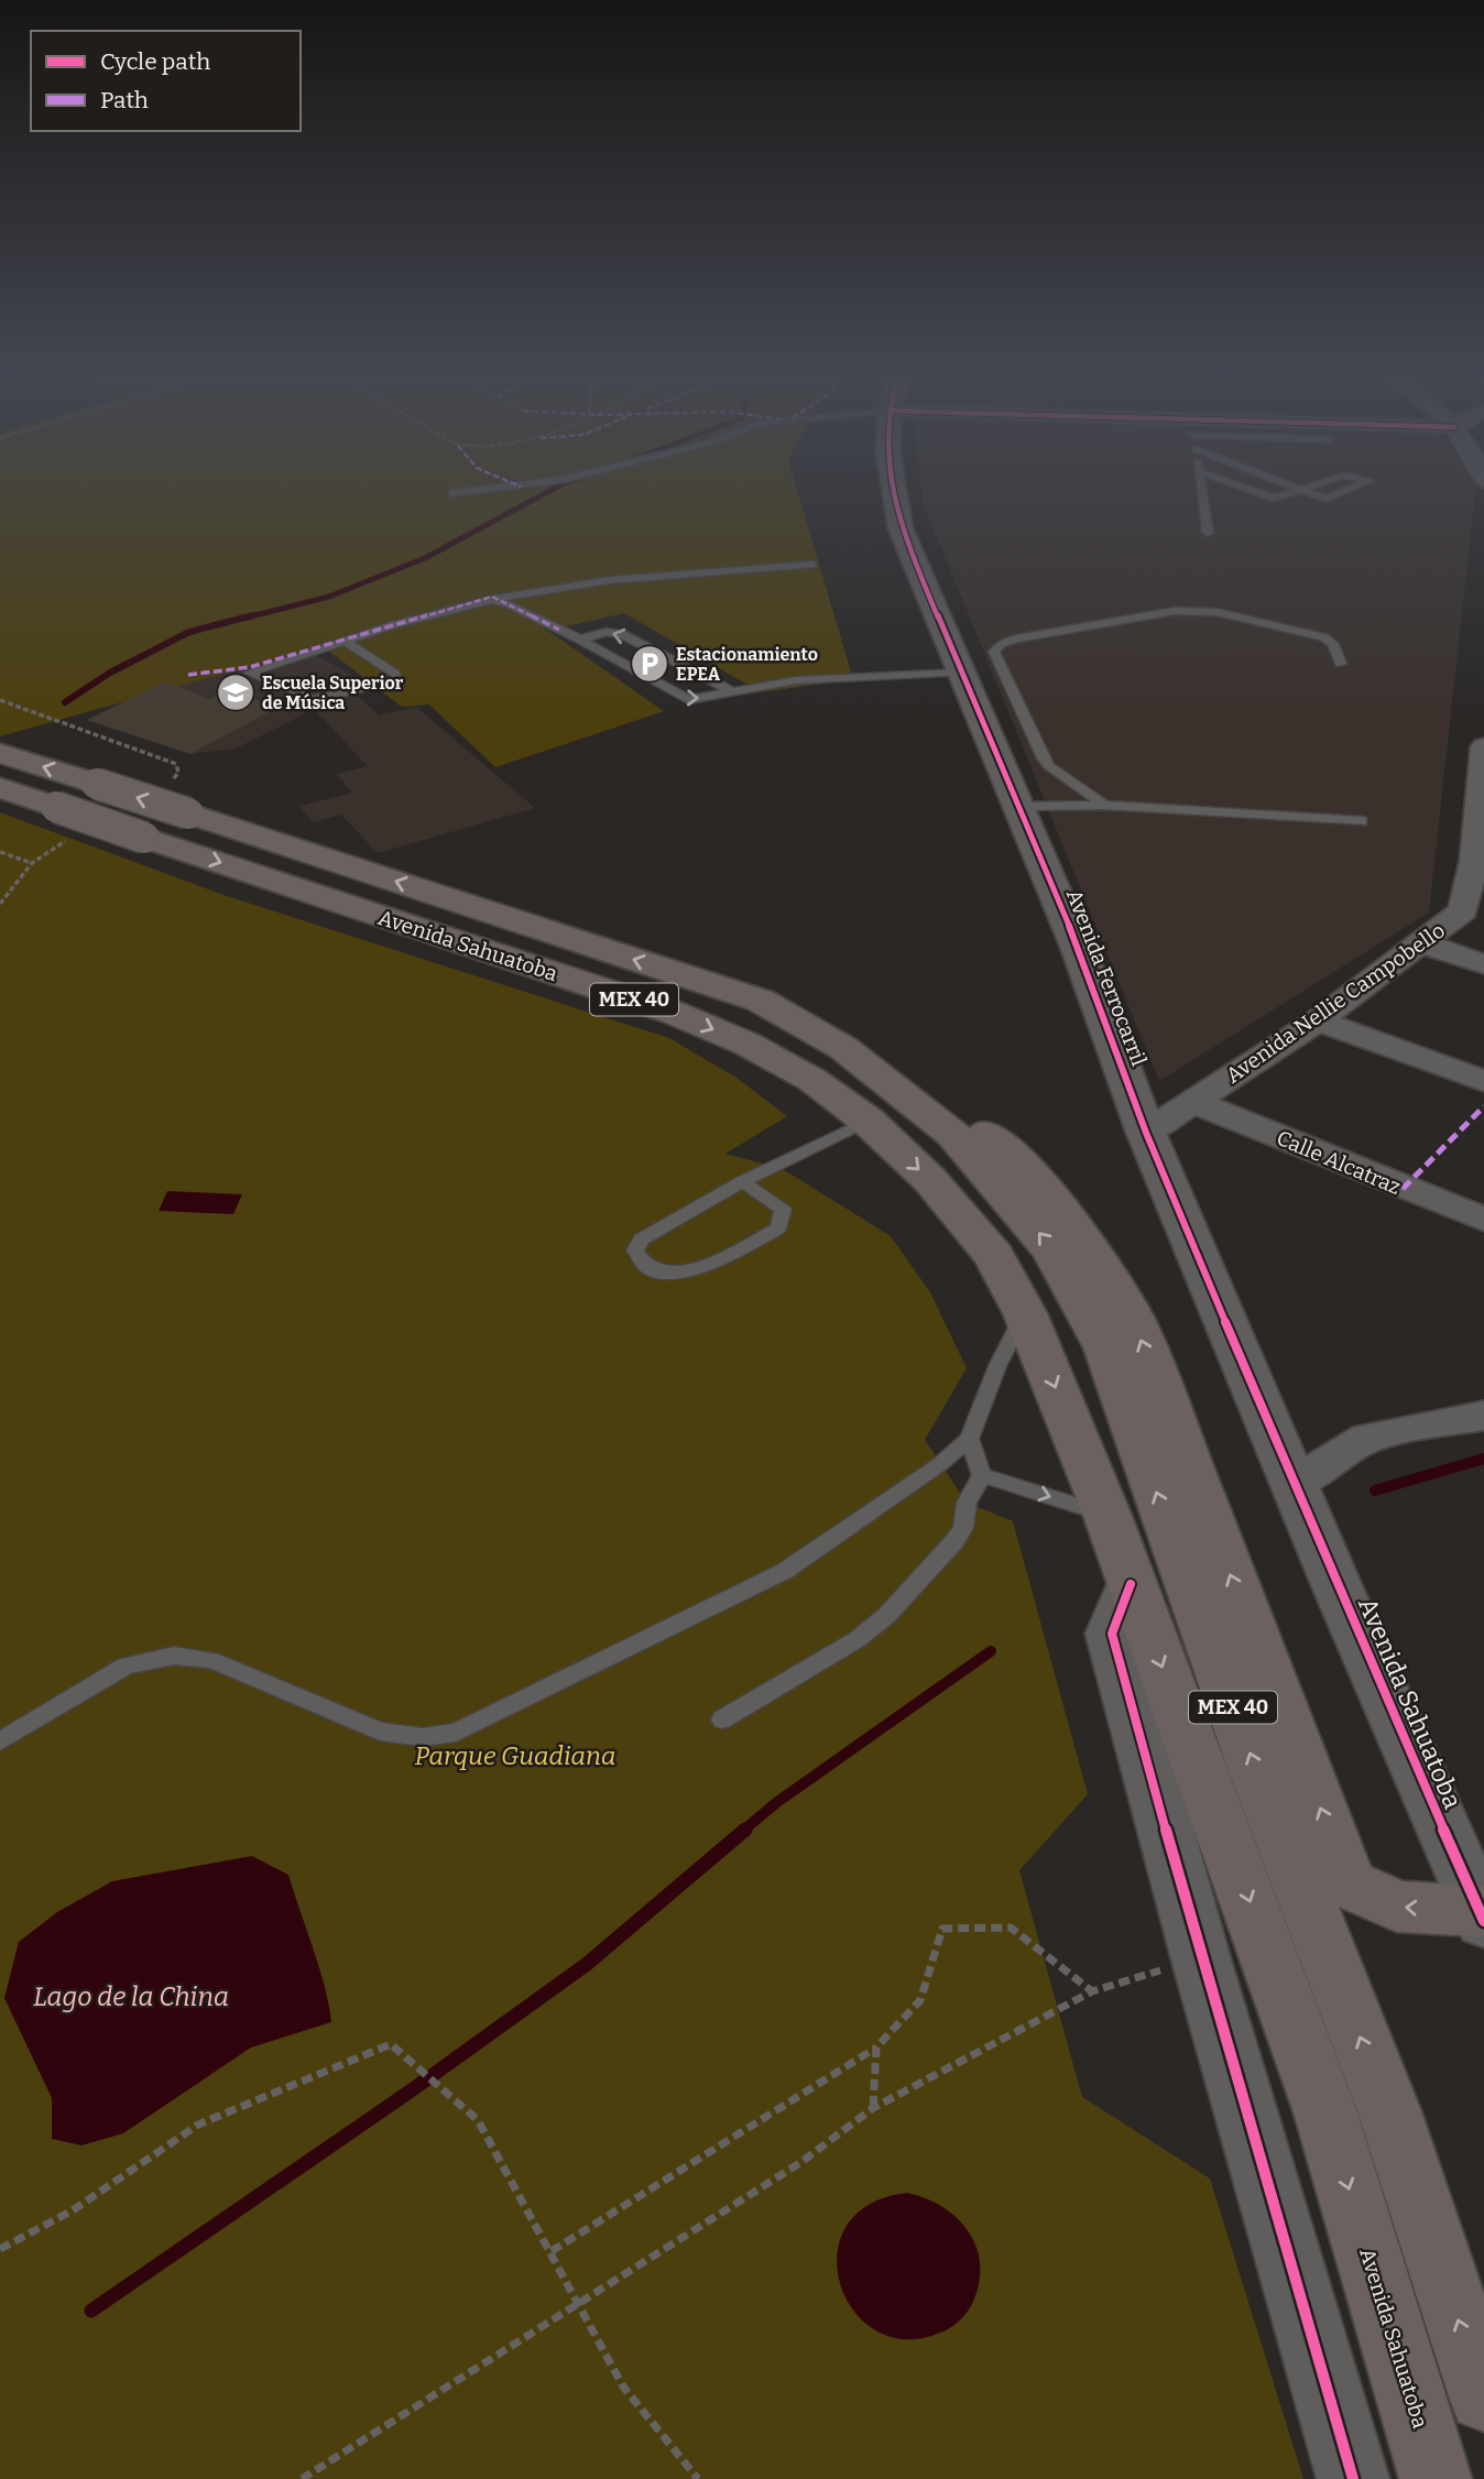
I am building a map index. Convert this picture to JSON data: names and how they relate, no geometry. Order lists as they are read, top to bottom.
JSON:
{
  "streets": {
    "main road": ["Avenida Sahuatoba", "MEX 40"],
    "street": ["Avenida Ferrocarril", "Avenida Nellie Campobello", "Calle Alcatraz"]
  },
  "crossings": [
    ["Avenida Sahuatoba", "Avenida Ferrocarril"],
    ["Avenida Ferrocarril", "Avenida Nellie Campobello"],
    ["Avenida Nellie Campobello", "Calle Alcatraz"]
  ],
  "water": ["Lago de la China"],
  "parks": ["Parque Guadiana"],
  "places": {
    "parking": ["Estacionamiento EPEA"],
    "school or university": ["Escuela Superior de Música"]
  },
  "legend": ["Cycle path", "Path"]
}
